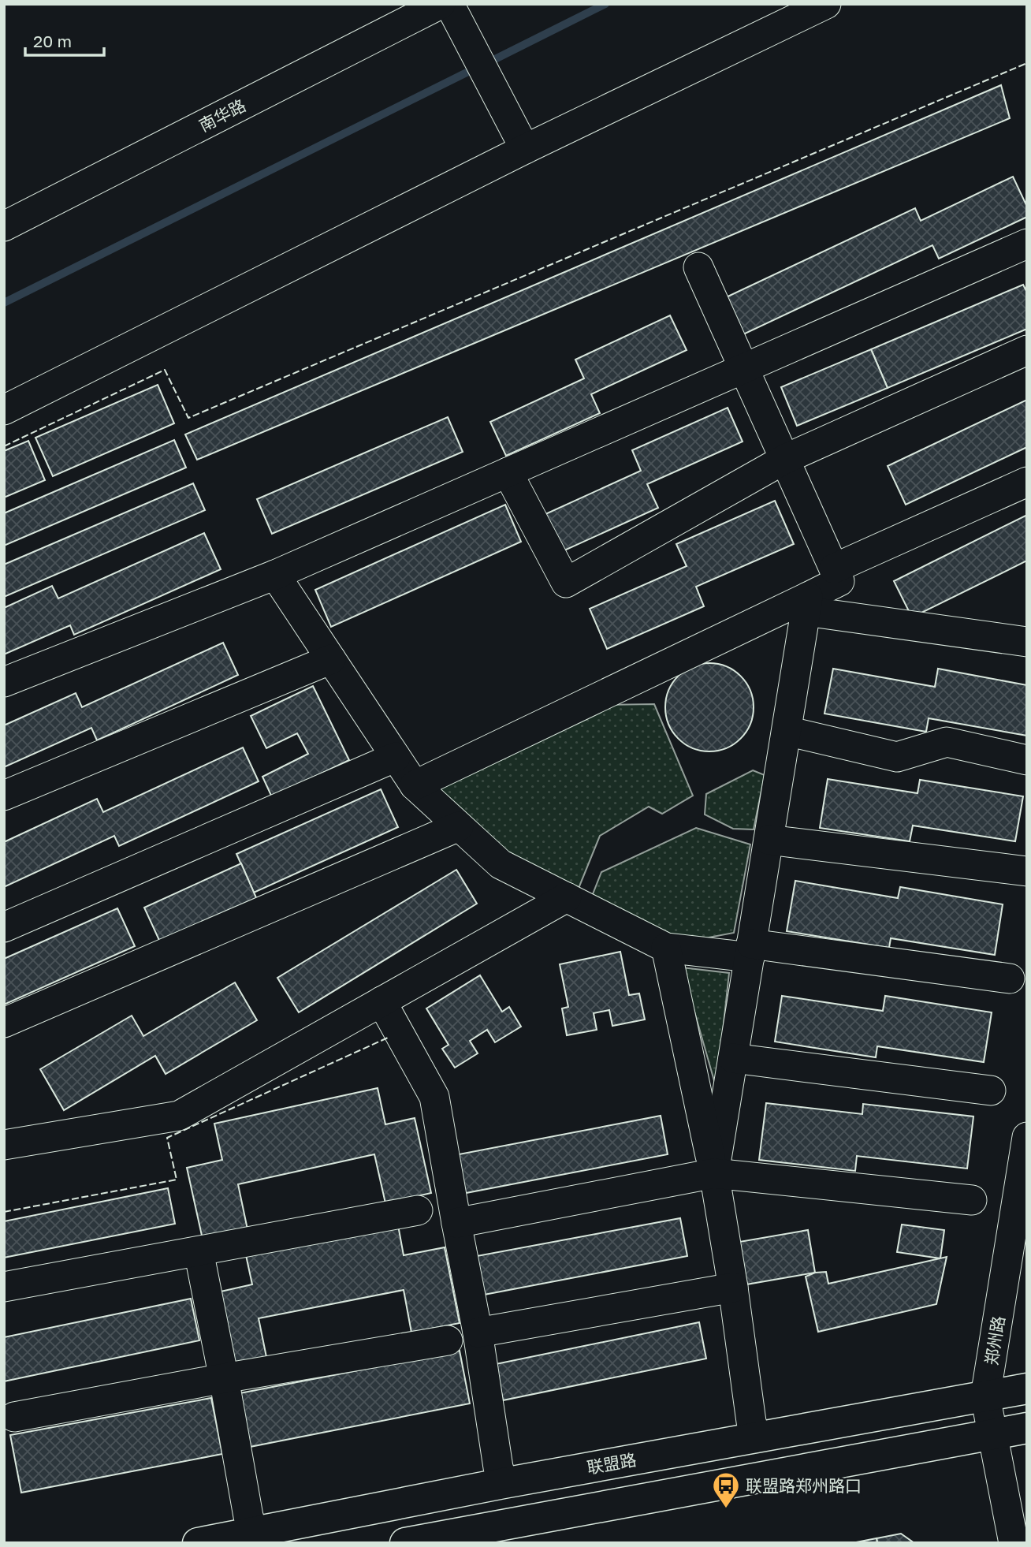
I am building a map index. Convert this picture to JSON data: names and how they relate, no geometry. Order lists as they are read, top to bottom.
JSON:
{
  "streets": {
    "main road": ["联盟路"],
    "street": ["南华路", "郑州路"]
  },
  "crossings": [
    ["郑州路", "联盟路"]
  ],
  "places": {
    "bus stop": ["联盟路郑州路口"]
  },
  "scale_bar": "20 m"
}
